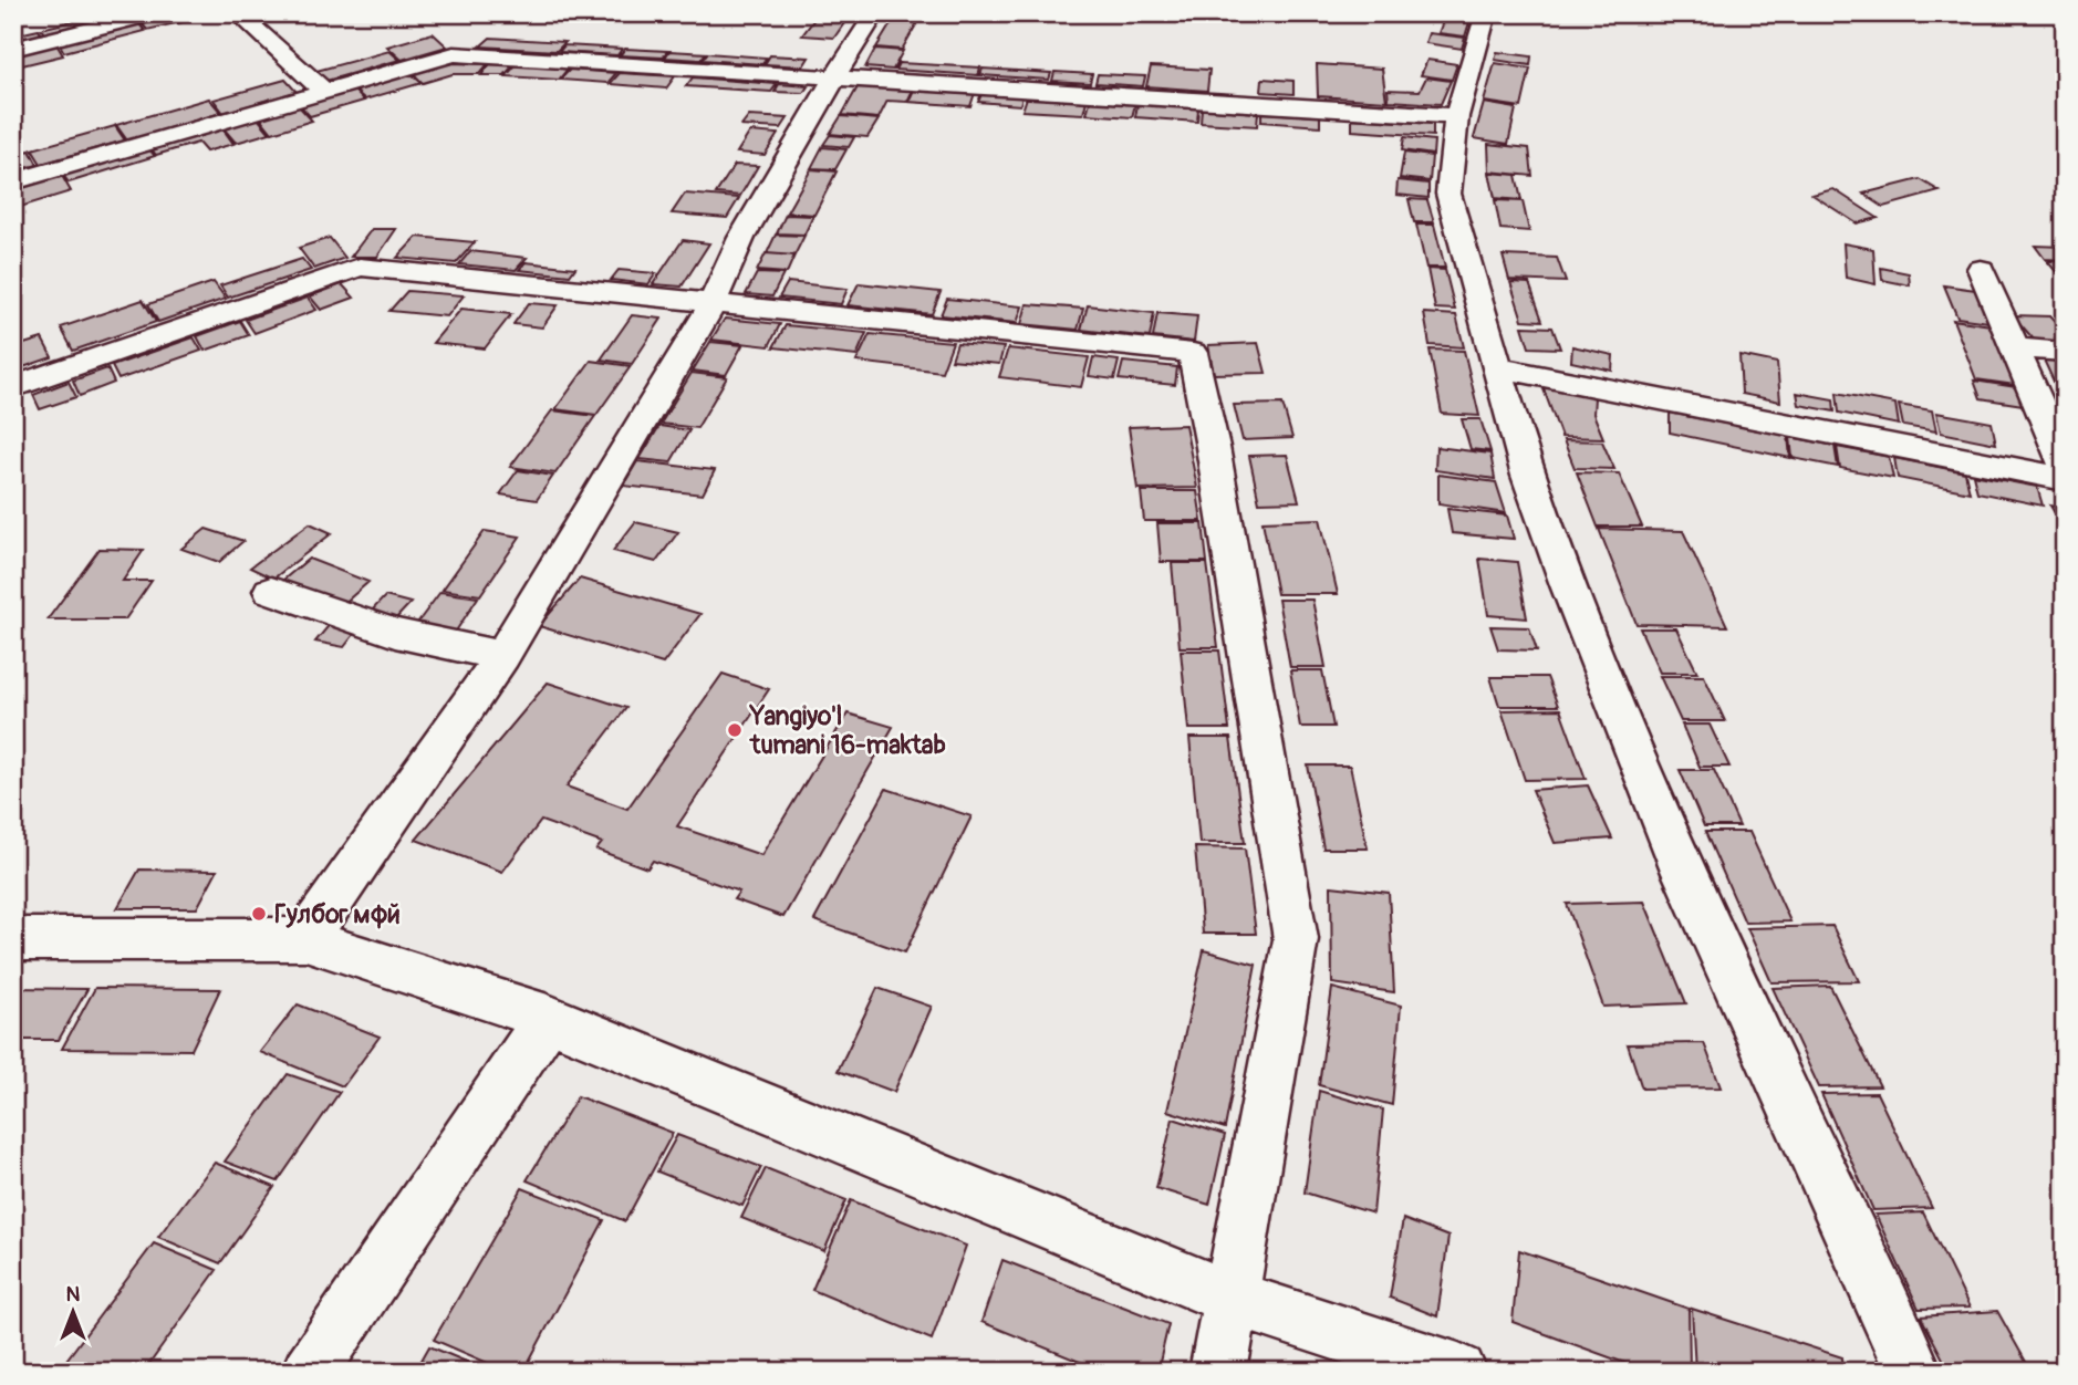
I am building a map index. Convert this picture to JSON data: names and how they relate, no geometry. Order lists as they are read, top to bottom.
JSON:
{
  "places": ["Yangiyo'l tumani 16-maktab", "Гулбог мфй"],
  "north": "top"
}
